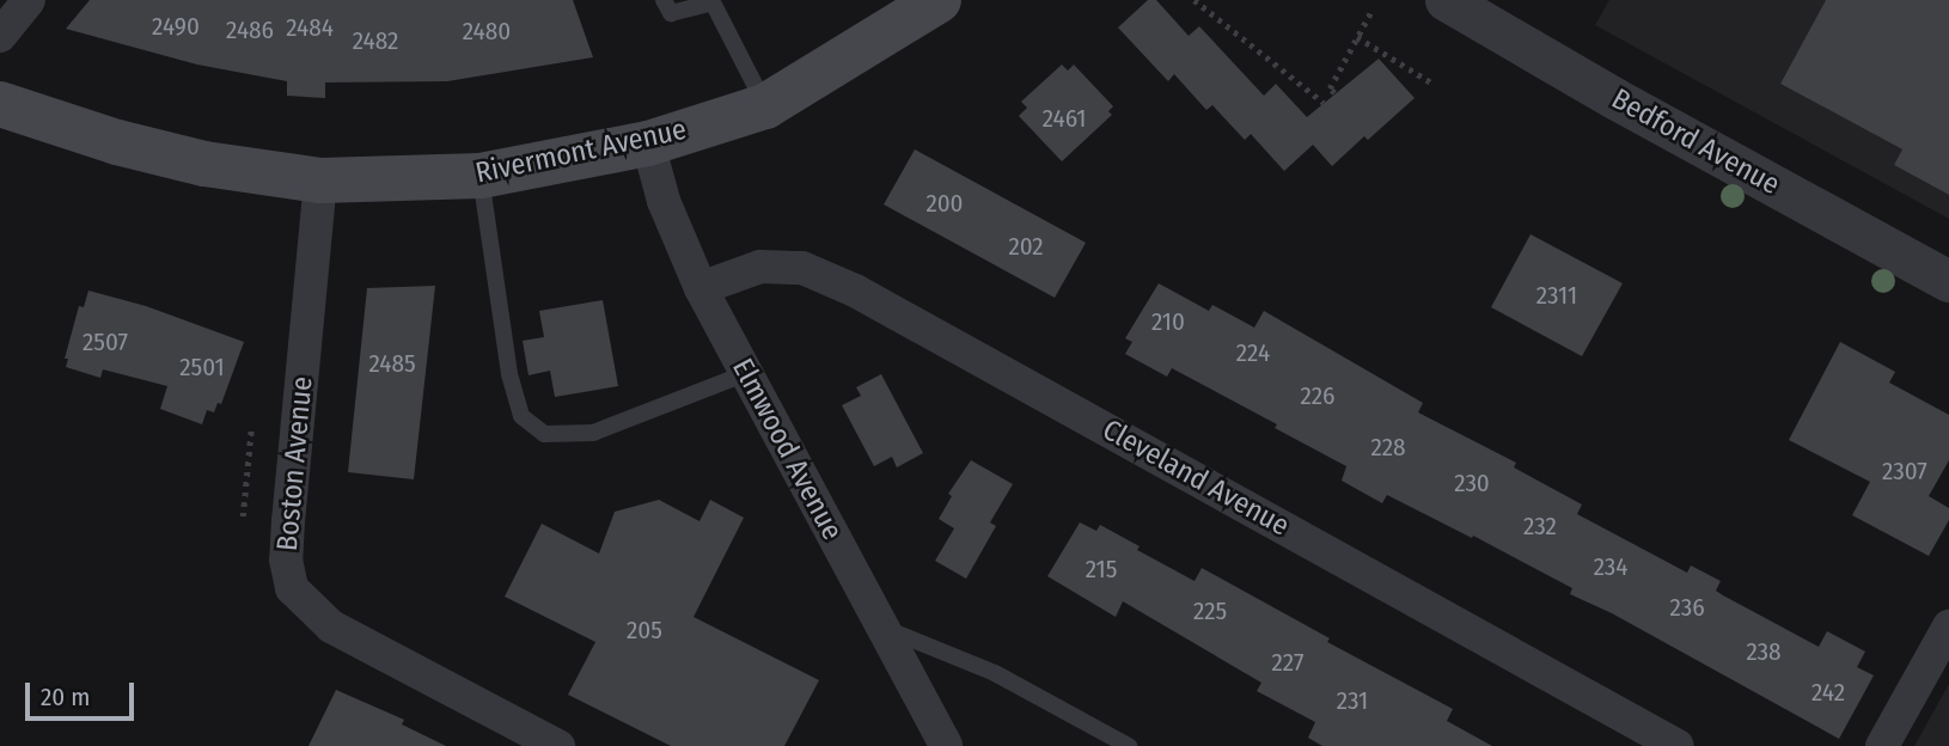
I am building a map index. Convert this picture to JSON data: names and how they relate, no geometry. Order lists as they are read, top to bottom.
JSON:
{
  "streets": {
    "main road": ["Rivermont Avenue"],
    "street": [
      "Bedford Avenue",
      "Elmwood Avenue",
      "Boston Avenue",
      "Cleveland Avenue"
    ]
  },
  "crossings": [
    ["Rivermont Avenue", "Elmwood Avenue"],
    ["Rivermont Avenue", "Boston Avenue"],
    ["Elmwood Avenue", "Cleveland Avenue"]
  ],
  "house_numbers": [
    "2490",
    "2484",
    "2486",
    "2480",
    "2482",
    "2461",
    "200",
    "202",
    "2311",
    "210",
    "2507",
    "224",
    "2485",
    "2501",
    "226",
    "228",
    "2307",
    "230",
    "232",
    "234",
    "215",
    "236",
    "225",
    "205",
    "238",
    "227",
    "242",
    "231"
  ],
  "scale_bar": "20 m"
}
